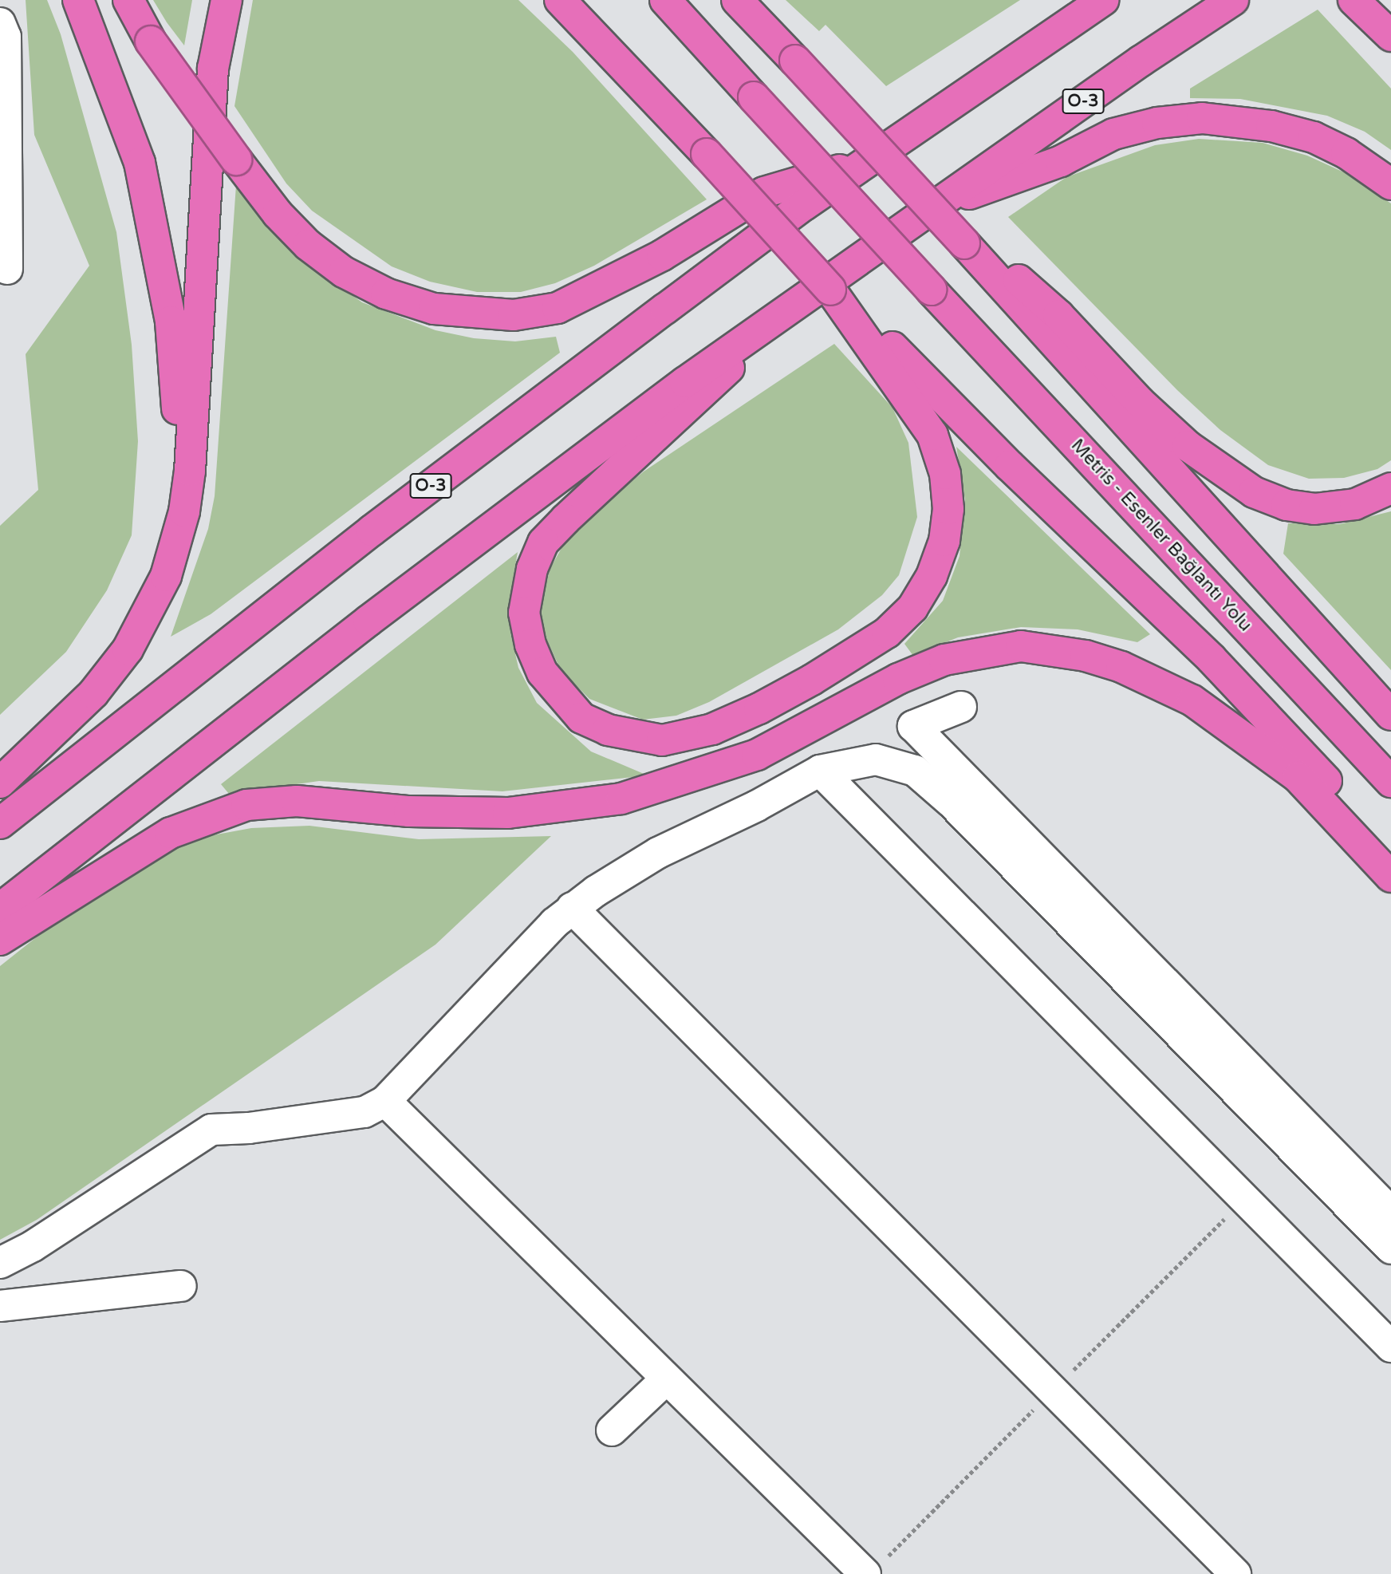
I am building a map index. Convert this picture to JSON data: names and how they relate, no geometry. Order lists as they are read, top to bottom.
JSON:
{
  "streets": {
    "highway": ["O-3", "Metris - Esenler Bağlantı Yolu"]
  }
}
